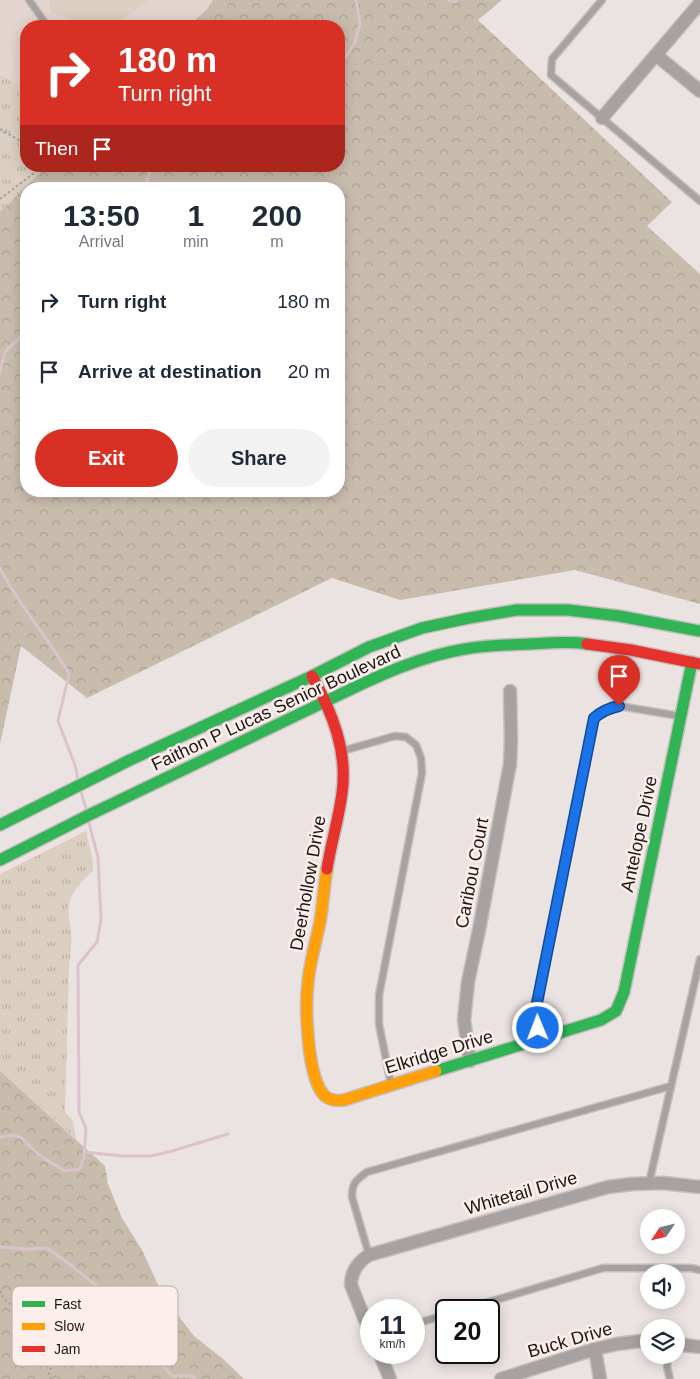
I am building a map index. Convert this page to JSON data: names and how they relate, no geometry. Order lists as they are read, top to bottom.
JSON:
{
  "streets": {
    "main road": [
      "Faithon P Lucas Senior Boulevard",
      "Antelope Drive",
      "Deerhollow Drive",
      "Elkridge Drive"
    ],
    "street": ["Caribou Court", "Whitetail Drive", "Buck Drive"]
  },
  "crossings": [
    ["Faithon P Lucas Senior Boulevard", "Antelope Drive"],
    ["Faithon P Lucas Senior Boulevard", "Deerhollow Drive"],
    ["Antelope Drive", "Elkridge Drive"],
    ["Caribou Court", "Elkridge Drive"],
    ["Deerhollow Drive", "Elkridge Drive"]
  ],
  "legend": ["Fast", "Slow", "Jam"],
  "north": "bottom left",
  "page": {
    "turn": ["180 m", "Turn right"],
    "then": "Then",
    "eta": [
      "13:50",
      "Arrival",
      "1",
      "min",
      "200",
      "m"
    ],
    "list": [
      {
        "name": "Turn right",
        "value": "180 m"
      },
      {
        "name": "Arrive at destination",
        "value": "20 m"
      }
    ],
    "buttons": ["Exit", "Share"],
    "speed": "11 km/h",
    "limit": "20"
  }
}
